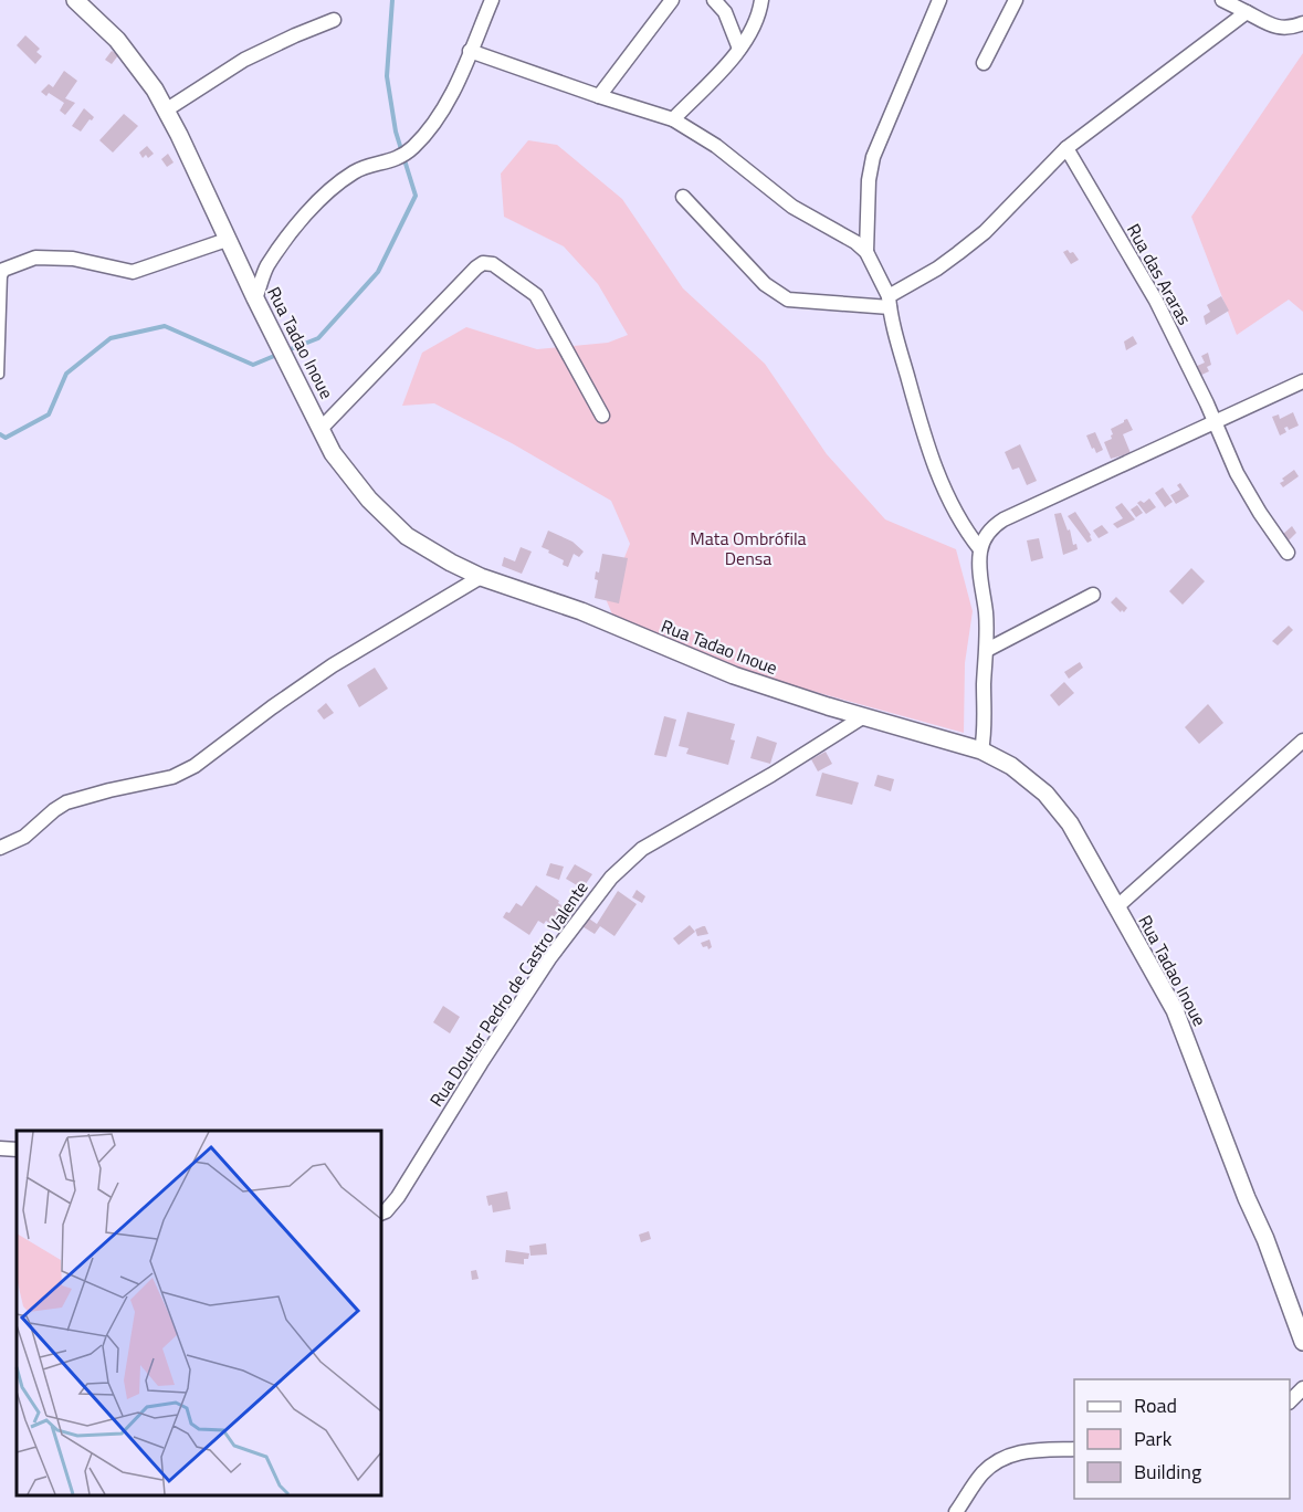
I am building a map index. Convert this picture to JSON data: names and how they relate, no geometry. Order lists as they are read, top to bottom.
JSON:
{
  "streets": {
    "street": ["Rua das Araras", "Rua Tadao Inoue", "Rua Doutor Pedro de Castro Valente"]
  },
  "crossings": [
    ["Rua Tadao Inoue", "Rua Doutor Pedro de Castro Valente"]
  ],
  "parks": ["Mata Ombrófila Densa"],
  "legend": ["Road", "Park", "Building"]
}
